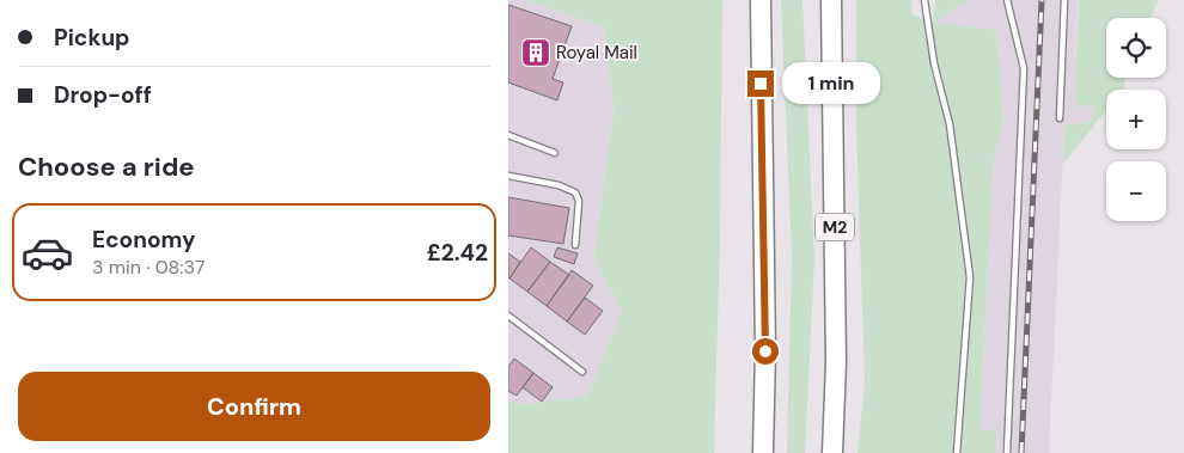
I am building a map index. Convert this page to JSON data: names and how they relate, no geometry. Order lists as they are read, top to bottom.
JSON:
{
  "streets": {
    "highway": ["M2"]
  },
  "places": {
    "building": ["Royal Mail"]
  },
  "page": {
    "banner": ["Pickup", "Drop-off"],
    "map_buttons": ["+", "−"],
    "bubble": "1 min",
    "heading": "Choose a ride",
    "list": [
      {
        "name": "Economy",
        "note": "3 min · 08:37",
        "value": "£2.42"
      }
    ],
    "buttons": "Confirm"
  }
}
